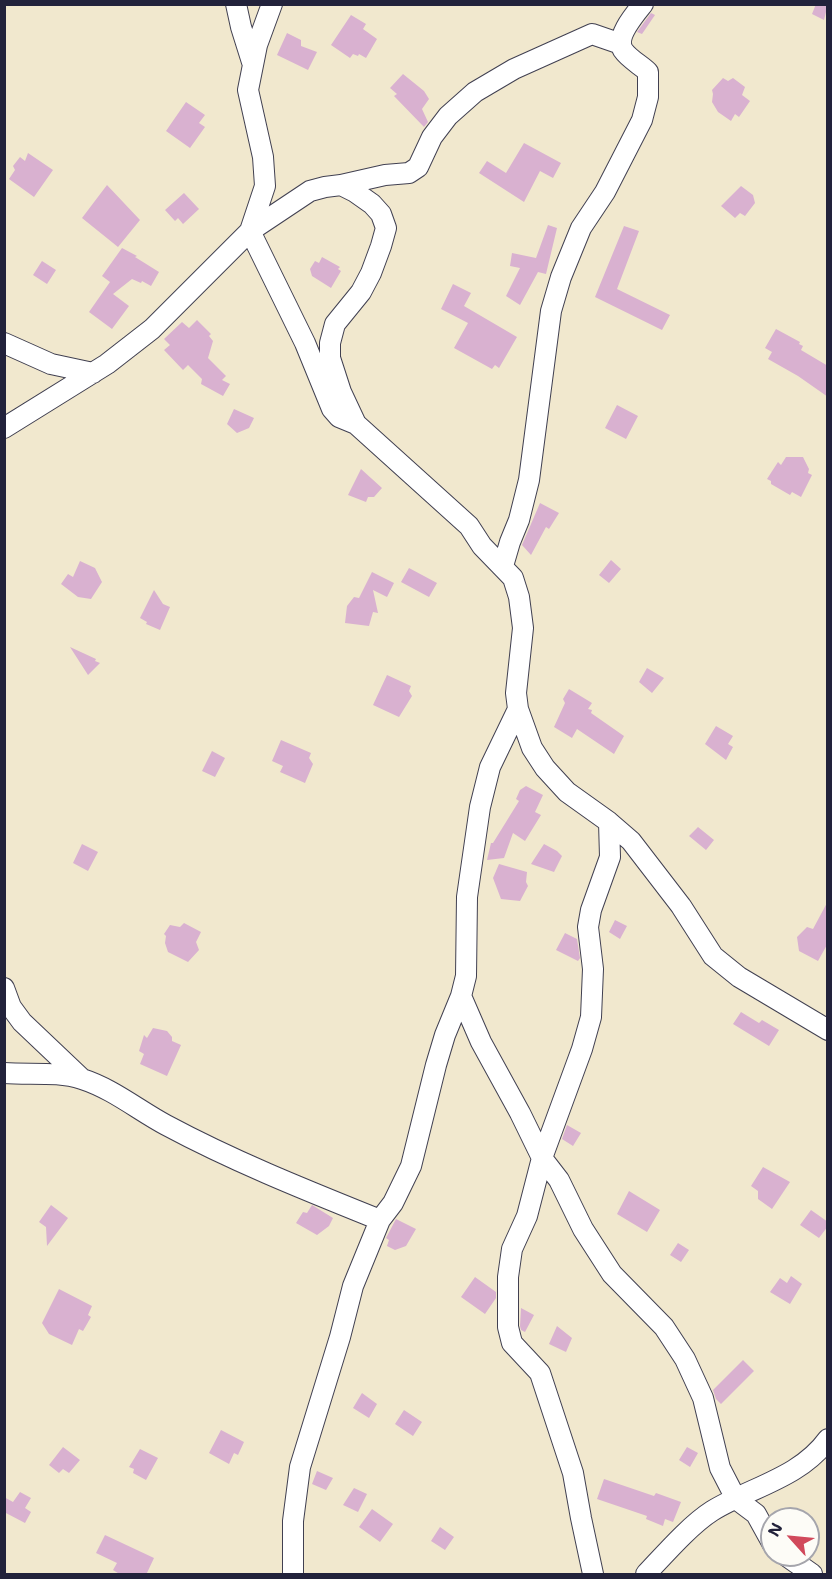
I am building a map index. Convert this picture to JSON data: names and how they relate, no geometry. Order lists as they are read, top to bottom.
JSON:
{
  "north": "top left"
}
